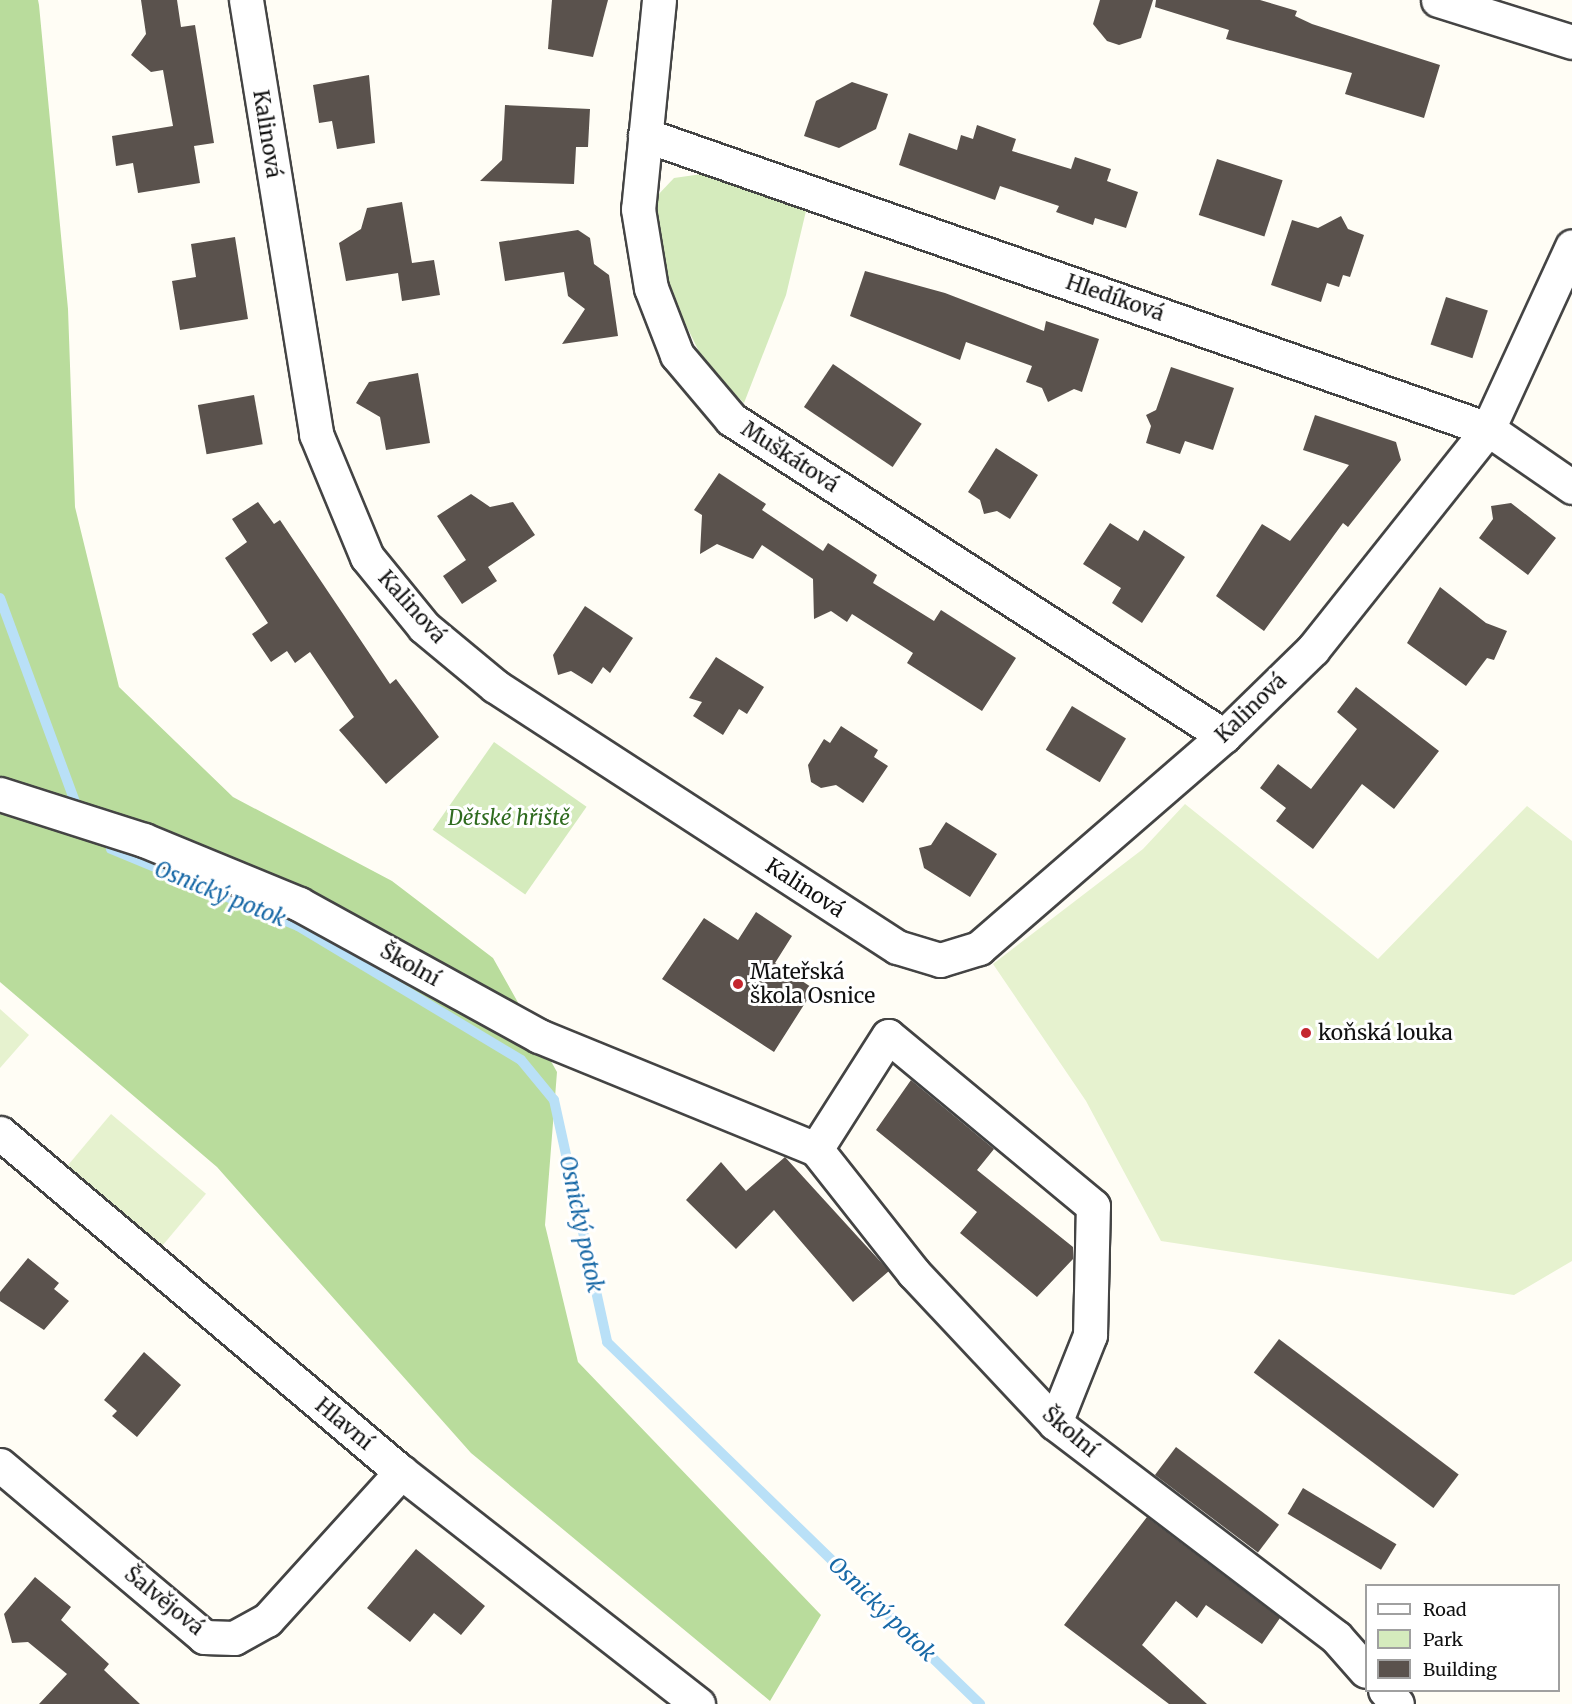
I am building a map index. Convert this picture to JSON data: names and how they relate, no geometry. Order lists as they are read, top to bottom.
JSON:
{
  "streets": {
    "street": [
      "Kalinová",
      "Hledíková",
      "Muškátová",
      "Školní",
      "Hlavní",
      "Šalvějová"
    ]
  },
  "crossings": [
    ["Kalinová", "Hledíková"],
    ["Kalinová", "Muškátová"],
    ["Hledíková", "Muškátová"],
    ["Hlavní", "Šalvějová"]
  ],
  "water": ["Osnický potok"],
  "parks": ["Dětské hřiště"],
  "places": ["Mateřská škola Osnice", "koňská louka"],
  "legend": ["Road", "Park", "Building"]
}
